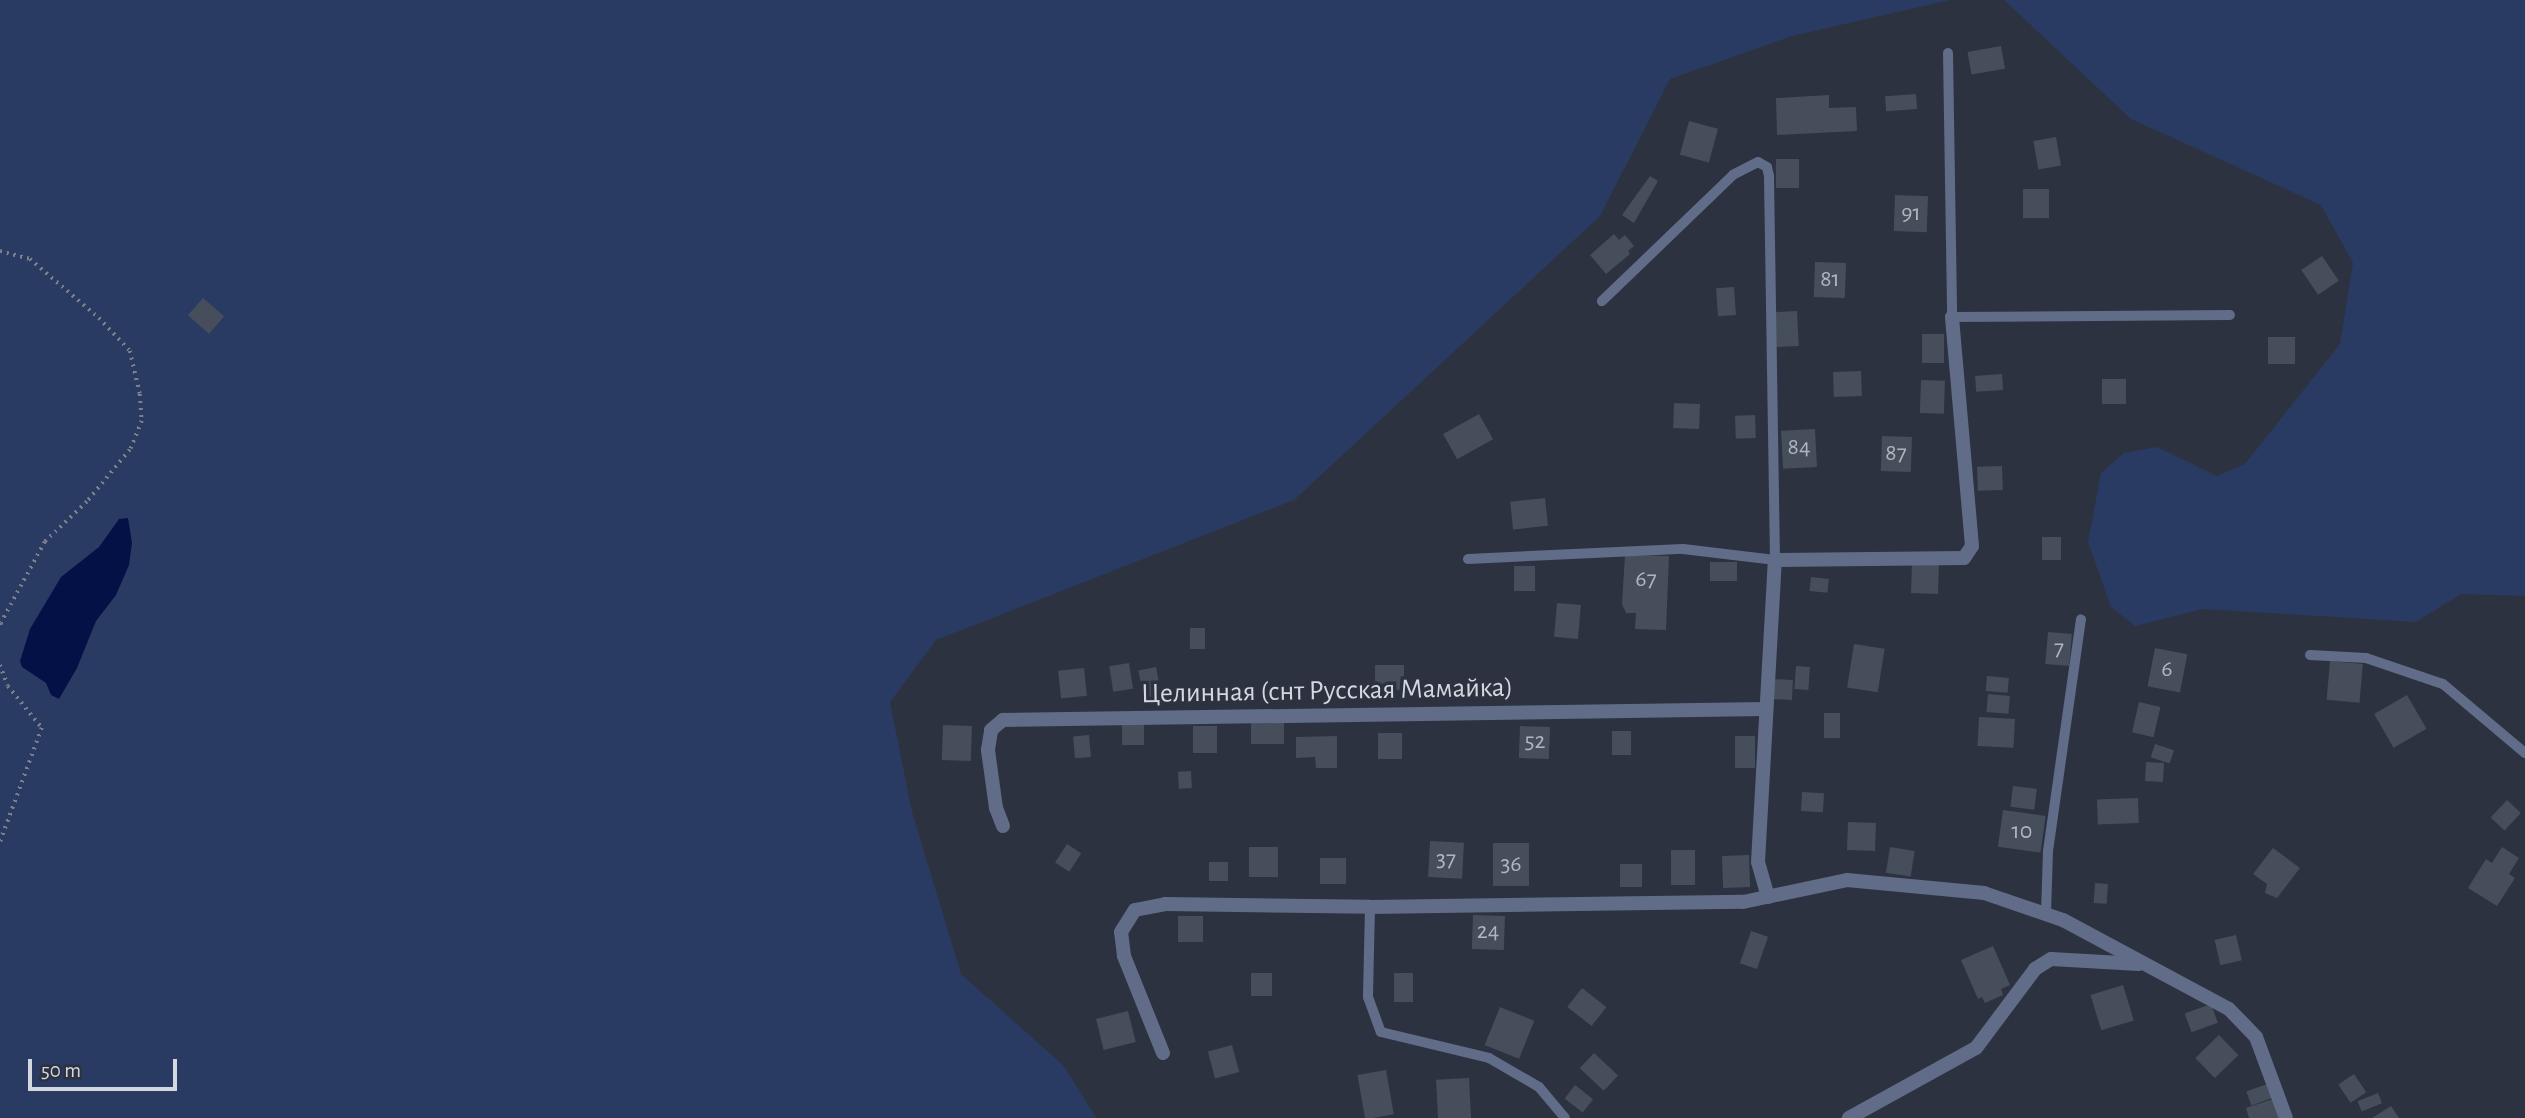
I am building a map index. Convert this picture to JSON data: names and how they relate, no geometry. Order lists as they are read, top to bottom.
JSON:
{
  "streets": {
    "street": ["Целинная (снт Русская Мамайка)"]
  },
  "house_numbers": [
    "91",
    "81",
    "84",
    "87",
    "67",
    "7",
    "6",
    "52",
    "10",
    "37",
    "36",
    "24"
  ],
  "scale_bar": "50 m"
}
